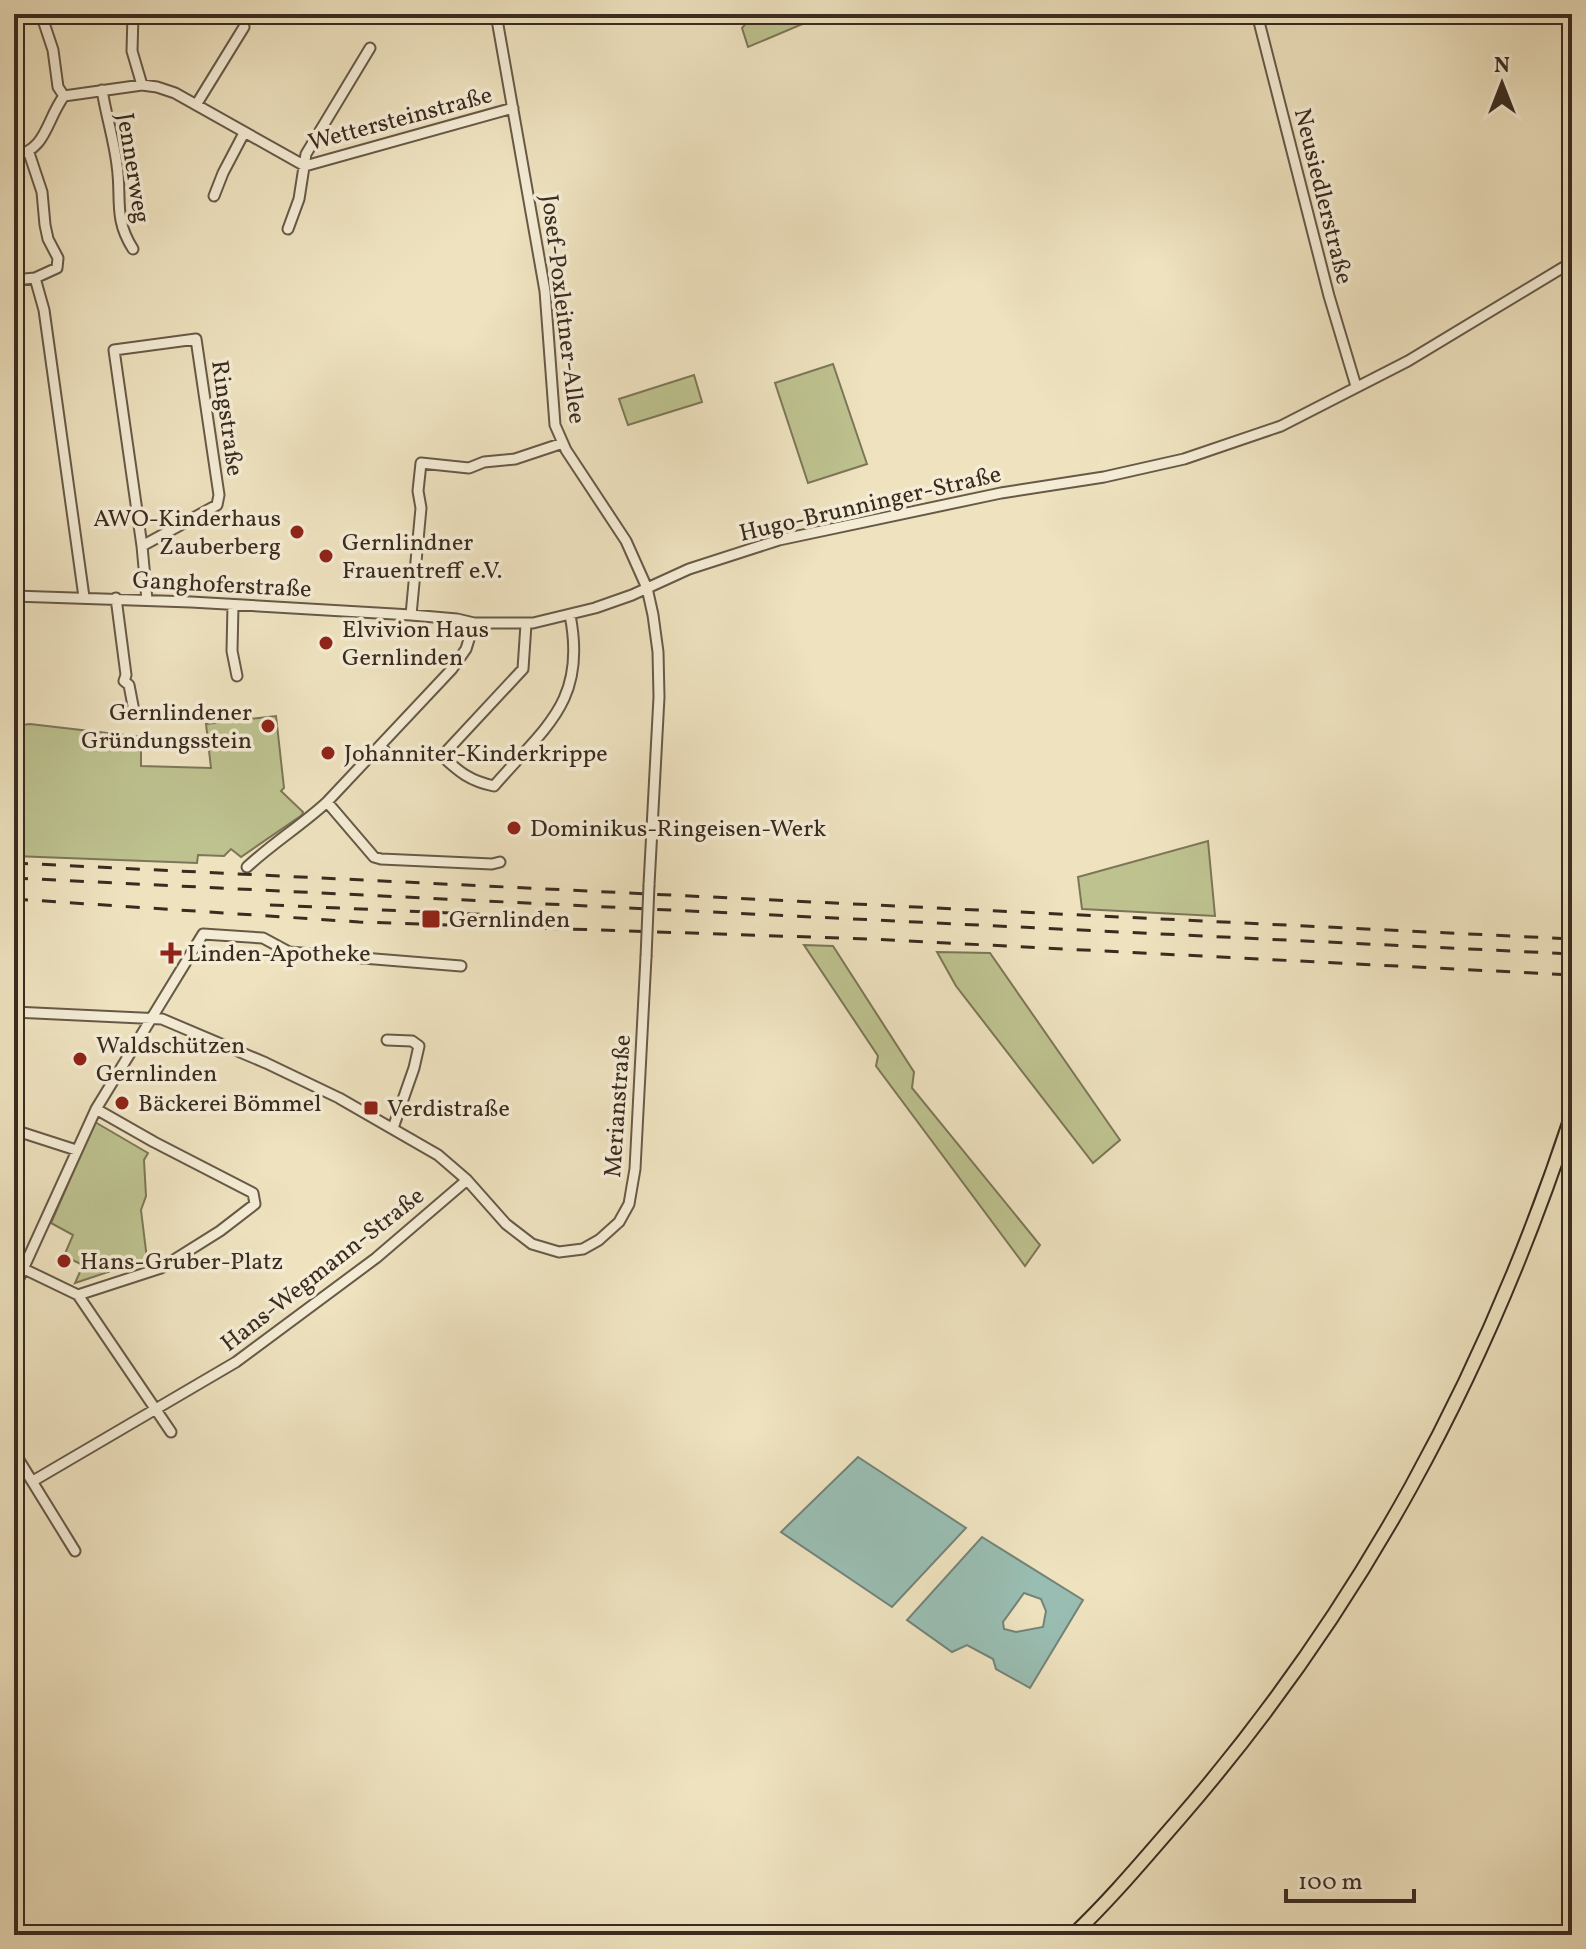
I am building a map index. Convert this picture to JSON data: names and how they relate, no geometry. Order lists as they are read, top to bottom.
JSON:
{
  "streets": {
    "street": [
      "Wettersteinstraße",
      "Jennerweg",
      "Neusiedlerstraße",
      "Josef-Poxleitner-Allee",
      "Ringstraße",
      "Hugo-Brunninger-Straße",
      "Ganghoferstraße",
      "Merianstraße",
      "Hans-Wegmann-Straße"
    ]
  },
  "crossings": [
    ["Wettersteinstraße", "Jennerweg"],
    ["Wettersteinstraße", "Josef-Poxleitner-Allee"],
    ["Neusiedlerstraße", "Hugo-Brunninger-Straße"],
    ["Josef-Poxleitner-Allee", "Hugo-Brunninger-Straße"],
    ["Josef-Poxleitner-Allee", "Merianstraße"],
    ["Ringstraße", "Ganghoferstraße"],
    ["Hugo-Brunninger-Straße", "Ganghoferstraße"],
    ["Hugo-Brunninger-Straße", "Merianstraße"],
    ["Merianstraße", "Hans-Wegmann-Straße"]
  ],
  "places": {
    "other": [
      "AWO-Kinderhaus Zauberberg",
      "Gernlindner Frauentreff e.V.",
      "Elvivion Haus Gernlinden",
      "Gernlindener Gründungsstein",
      "Johanniter-Kinderkrippe",
      "Dominikus-Ringeisen-Werk",
      "Waldschützen Gernlinden",
      "Bäckerei Bömmel",
      "Hans-Gruber-Platz"
    ],
    "transit": ["Gernlinden", "Verdistraße"],
    "health": ["Linden-Apotheke"]
  },
  "scale_bar": "100 m",
  "north": "top"
}
